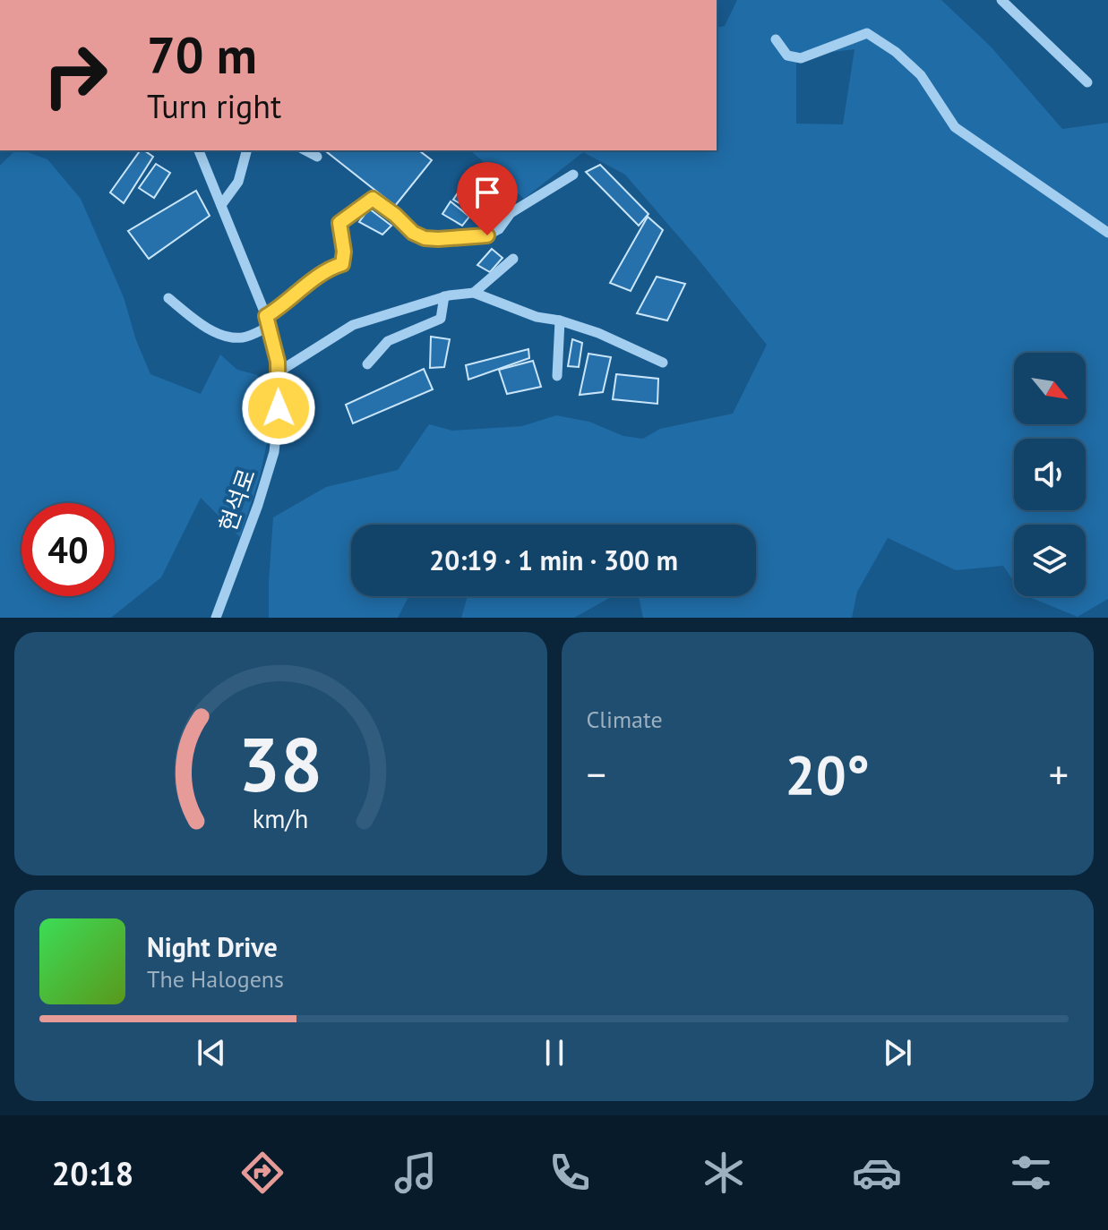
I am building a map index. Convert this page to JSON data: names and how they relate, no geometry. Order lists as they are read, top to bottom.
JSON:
{
  "streets": {
    "street": ["현석로"]
  },
  "north": "bottom right",
  "page": {
    "turn": ["70 m", "Turn right"],
    "limit": "40",
    "trip": "20:19 · 1 min · 300 m",
    "tile": "Climate",
    "heat": ["−", "20°", "+"],
    "song": ["Night Drive", "The Halogens"],
    "tabs": "20:18",
    "gauge": ["38", "km/h"]
  }
}
